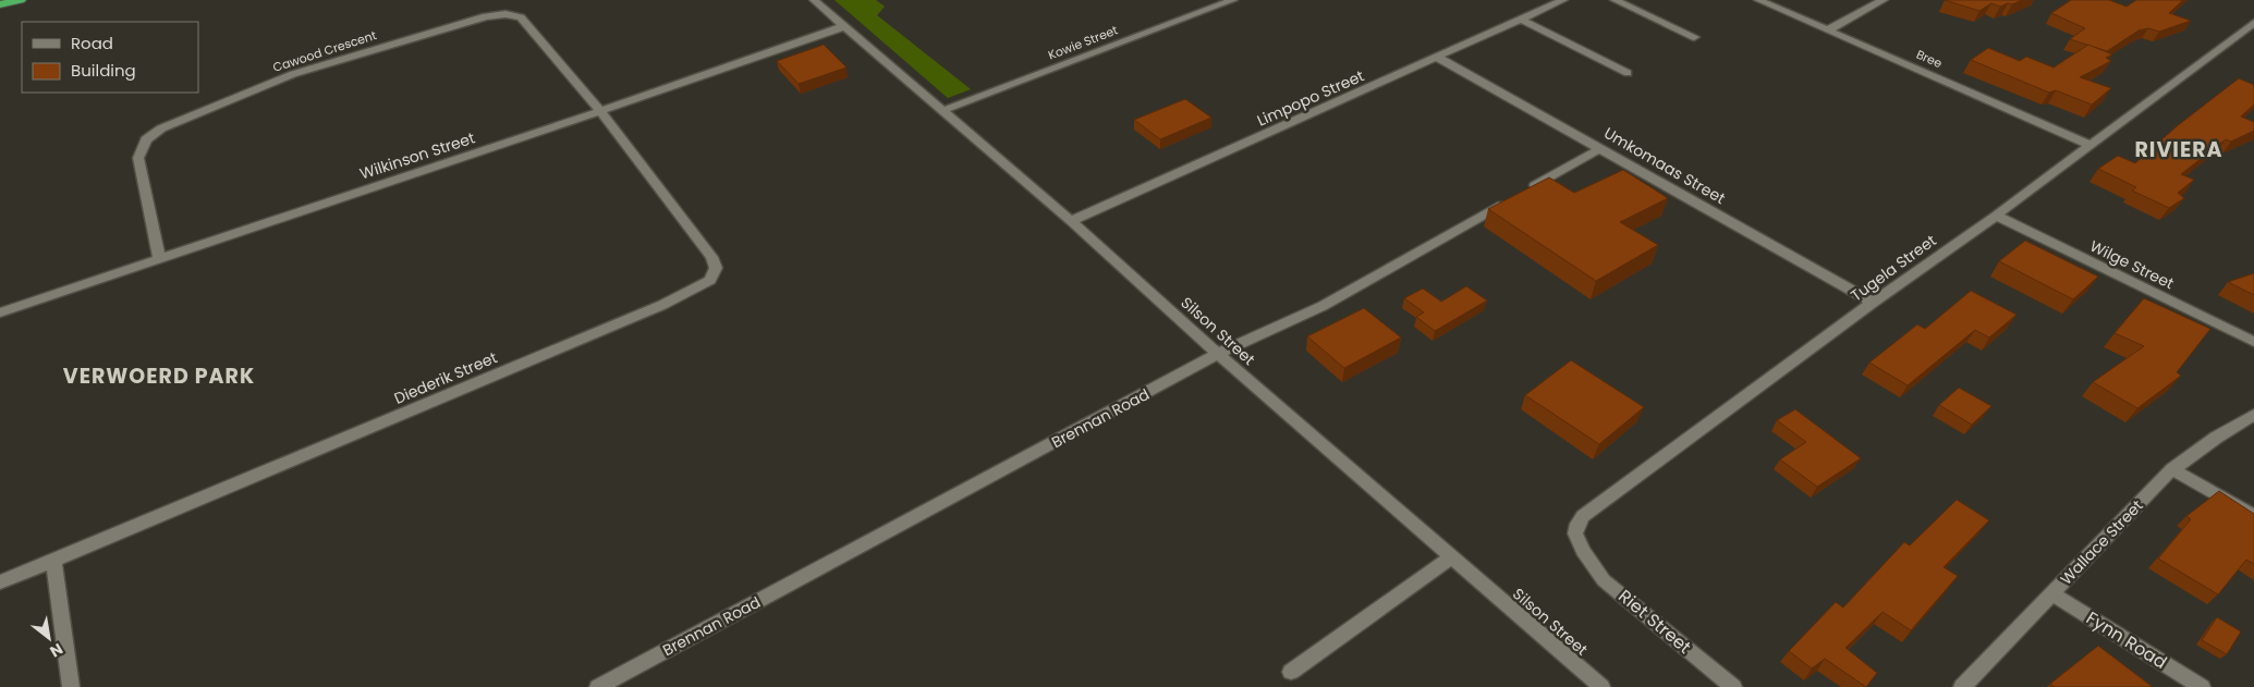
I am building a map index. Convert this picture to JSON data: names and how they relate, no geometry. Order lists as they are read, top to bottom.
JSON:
{
  "streets": {
    "street": [
      "Kowie Street",
      "Cawood Crescent",
      "Bree",
      "Limpopo Street",
      "Wilkinson Street",
      "Umkomaas Street",
      "Wilge Street",
      "Tugela Street",
      "Silson Street",
      "Diederik Street",
      "Brennan Road",
      "Wallace Street",
      "Riet Street",
      "Fynn Road"
    ]
  },
  "crossings": [
    ["Kowie Street", "Silson Street"],
    ["Cawood Crescent", "Wilkinson Street"],
    ["Cawood Crescent", "Diederik Street"],
    ["Bree", "Tugela Street"],
    ["Limpopo Street", "Umkomaas Street"],
    ["Limpopo Street", "Silson Street"],
    ["Wilkinson Street", "Silson Street"],
    ["Wilkinson Street", "Diederik Street"],
    ["Umkomaas Street", "Tugela Street"],
    ["Umkomaas Street", "Brennan Road"],
    ["Wilge Street", "Tugela Street"],
    ["Tugela Street", "Riet Street"],
    ["Silson Street", "Brennan Road"],
    ["Wallace Street", "Fynn Road"]
  ],
  "districts": ["RIVIERA", "VERWOERD PARK"],
  "legend": ["Road", "Building"],
  "north": "bottom right"
}
